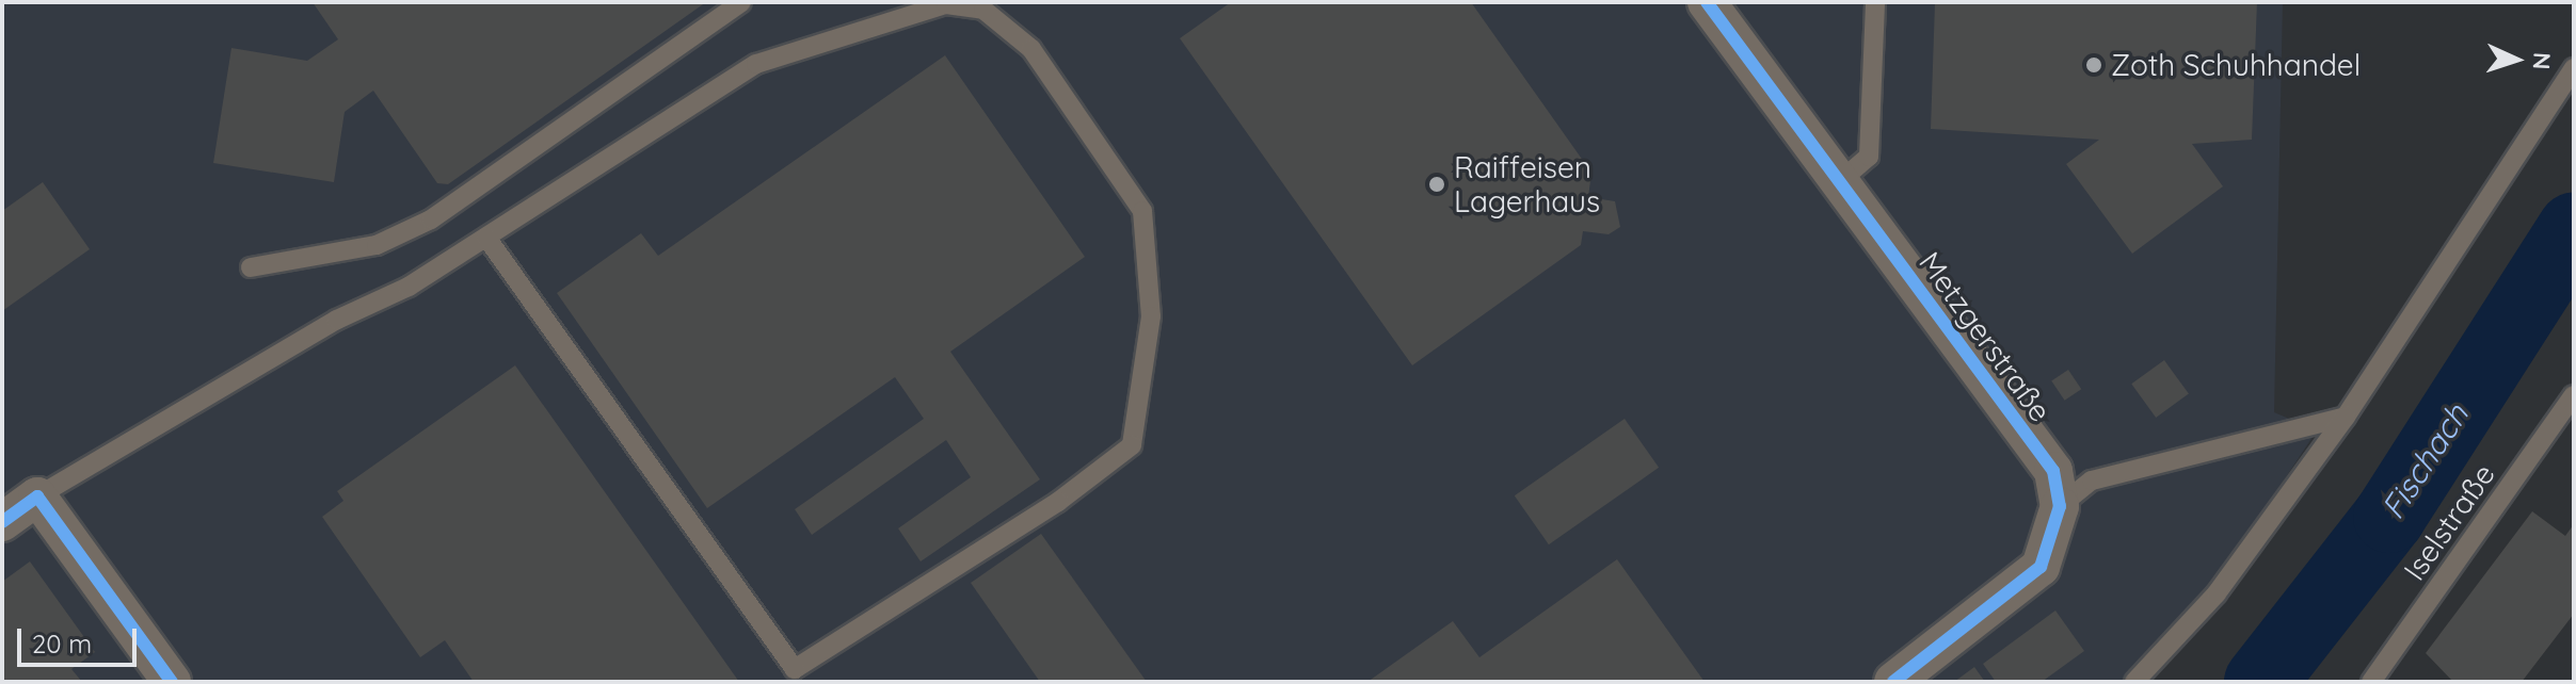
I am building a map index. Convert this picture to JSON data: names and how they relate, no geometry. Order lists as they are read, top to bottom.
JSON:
{
  "streets": {
    "street": ["Metzgerstraße"],
    "lane": ["Iselstraße"]
  },
  "water": ["Fischach"],
  "places": ["Zoth Schuhhandel", "Raiffeisen Lagerhaus"],
  "scale_bar": "20 m",
  "north": "right"
}
